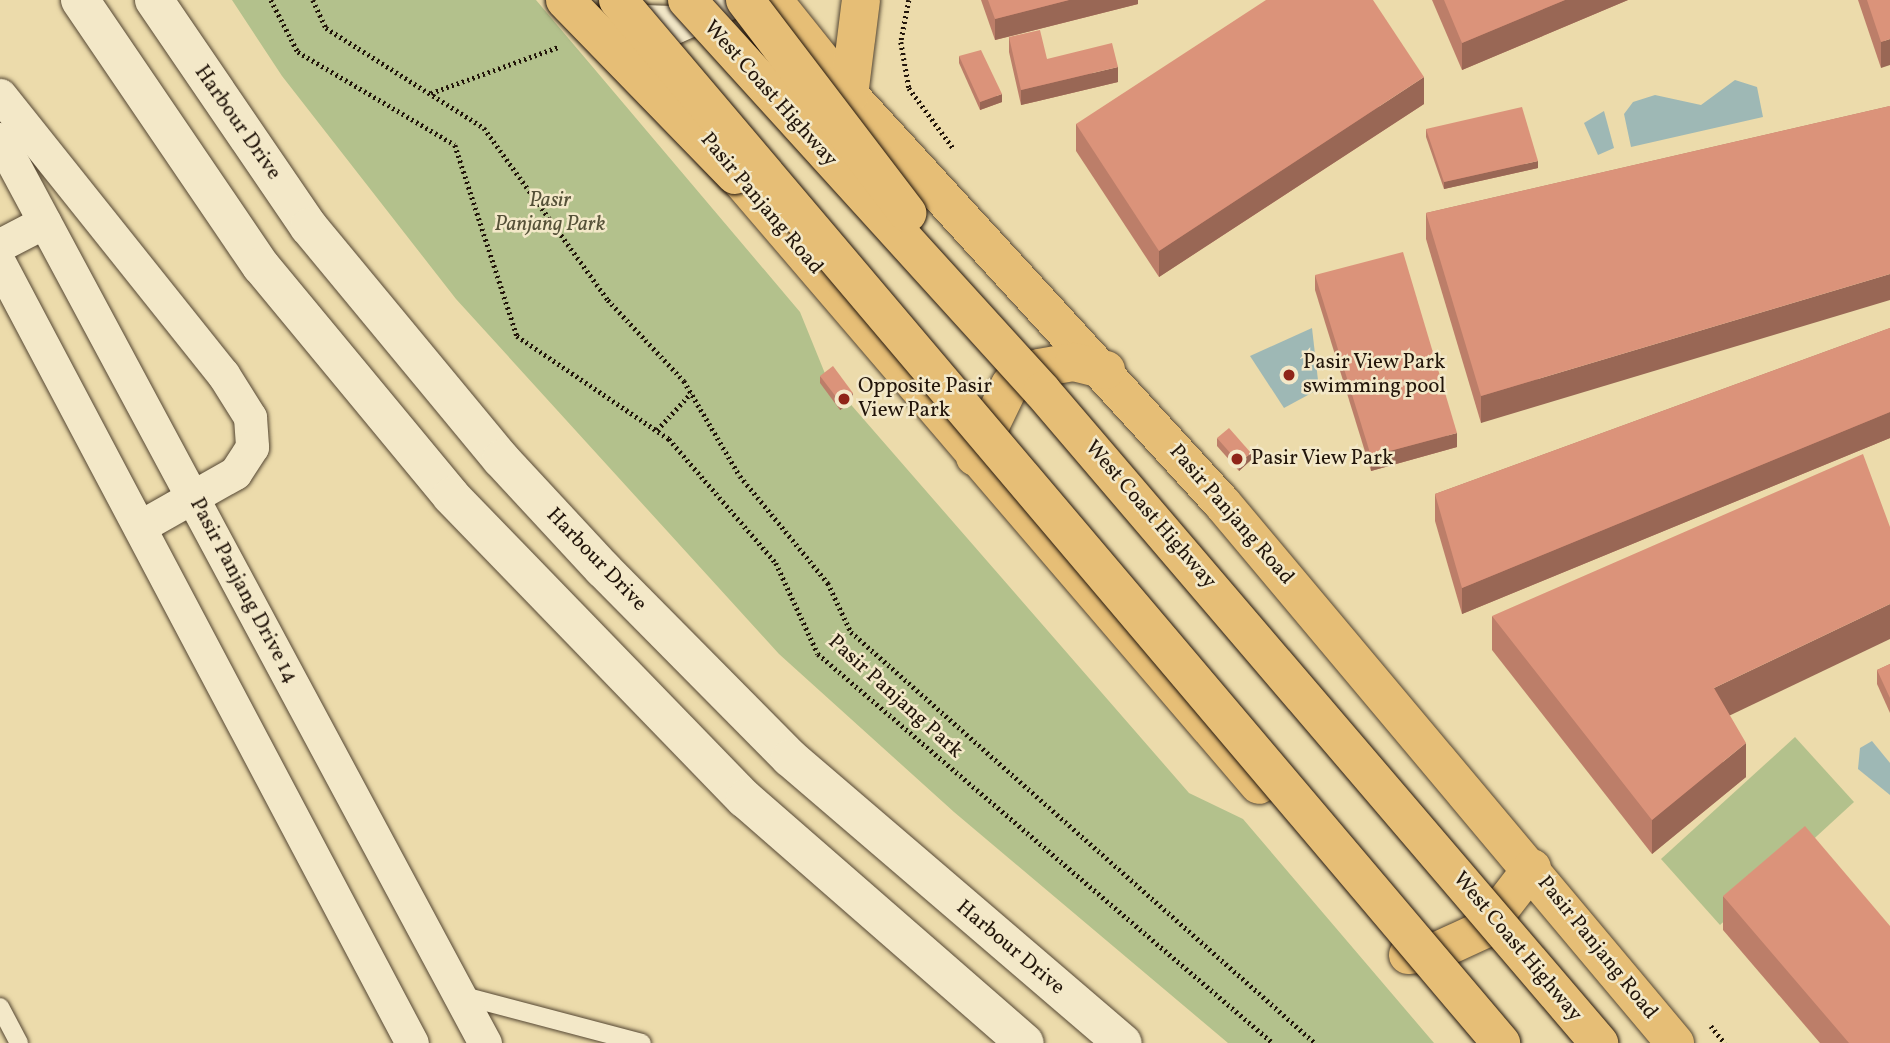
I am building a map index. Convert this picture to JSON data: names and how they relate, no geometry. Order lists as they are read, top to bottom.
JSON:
{
  "streets": {
    "main road": ["West Coast Highway", "Pasir Panjang Road"],
    "street": ["Harbour Drive", "Pasir Panjang Drive 14"],
    "path": ["Pasir Panjang Park"]
  },
  "parks": ["Pasir Panjang Park"],
  "places": ["Pasir View Park swimming pool", "Opposite Pasir View Park", "Pasir View Park"]
}
